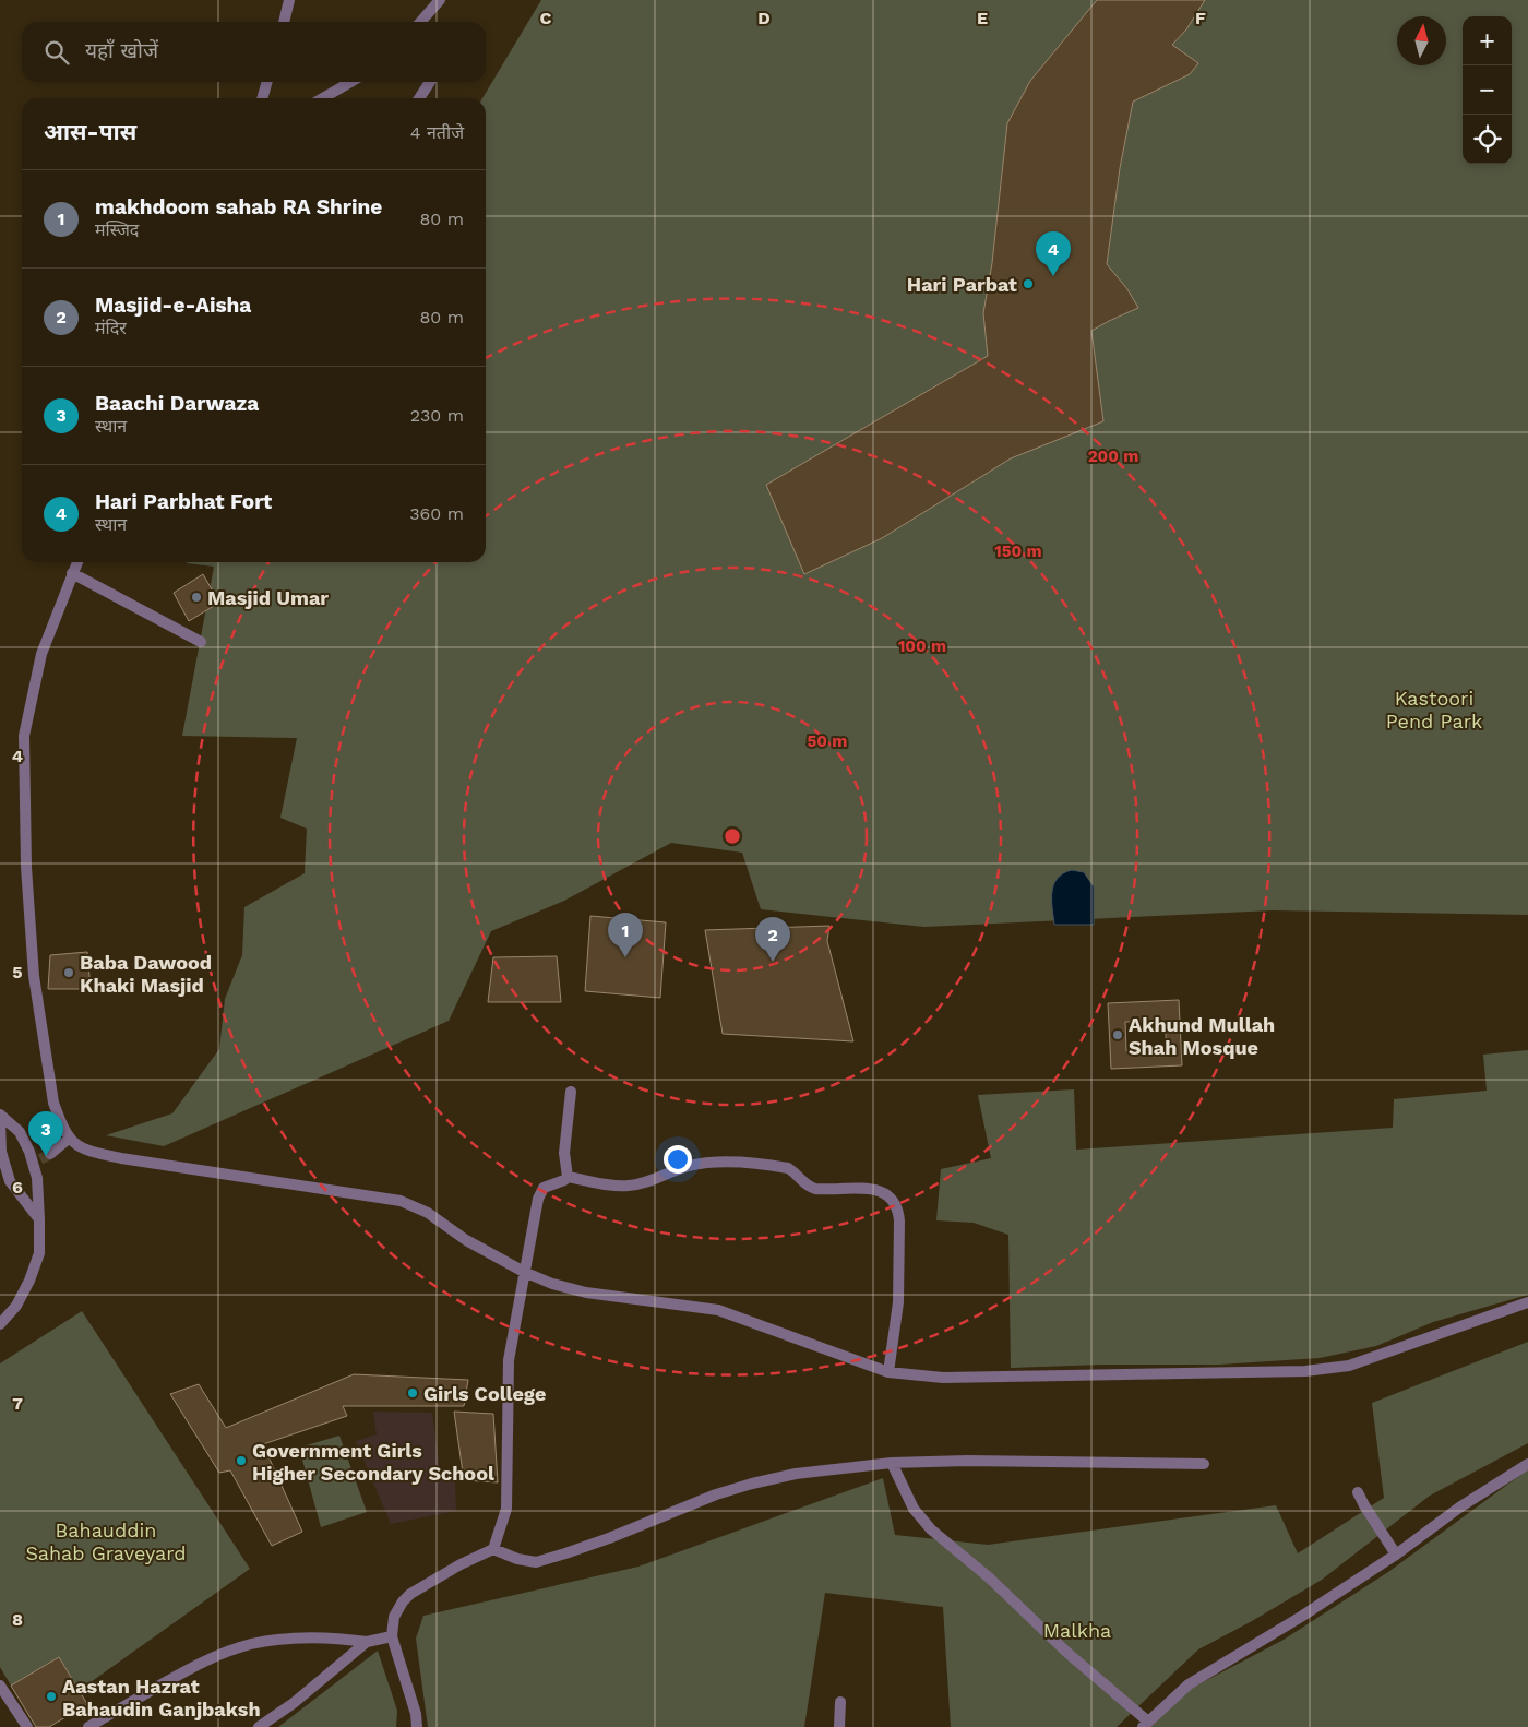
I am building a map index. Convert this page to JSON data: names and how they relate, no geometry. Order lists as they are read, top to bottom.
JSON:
{
  "parks": ["Kastoori Pend Park", "Bahauddin Sahab Graveyard", "Malkha"],
  "places": [
    "Hari Parbat",
    "Masjid Umar",
    "Baba Dawood Khaki Masjid",
    "Akhund Mullah Shah Mosque",
    "Girls College",
    "Government Girls Higher Secondary School",
    "Aastan Hazrat Bahaudin Ganjbaksh"
  ],
  "north": "top",
  "page": {
    "map_buttons": ["+", "−"],
    "search": "यहाँ खोजें",
    "heading": ["आस-पास", "4 नतीजे"],
    "list": [
      {
        "mark": "1",
        "name": "makhdoom sahab RA Shrine",
        "note": "मस्जिद",
        "value": "80 m"
      },
      {
        "mark": "2",
        "name": "Masjid-e-Aisha",
        "note": "मंदिर",
        "value": "80 m"
      },
      {
        "mark": "3",
        "name": "Baachi Darwaza",
        "note": "स्थान",
        "value": "230 m"
      },
      {
        "mark": "4",
        "name": "Hari Parbhat Fort",
        "note": "स्थान",
        "value": "360 m"
      }
    ],
    "pins": [
      "4",
      "1",
      "2",
      "3"
    ]
  },
  "grid": {
    "columns": [
      "C",
      "D",
      "E",
      "F"
    ],
    "rows": [
      "4",
      "5",
      "6",
      "7",
      "8"
    ]
  },
  "rings": [
    "200 m",
    "150 m",
    "100 m",
    "50 m"
  ]
}
